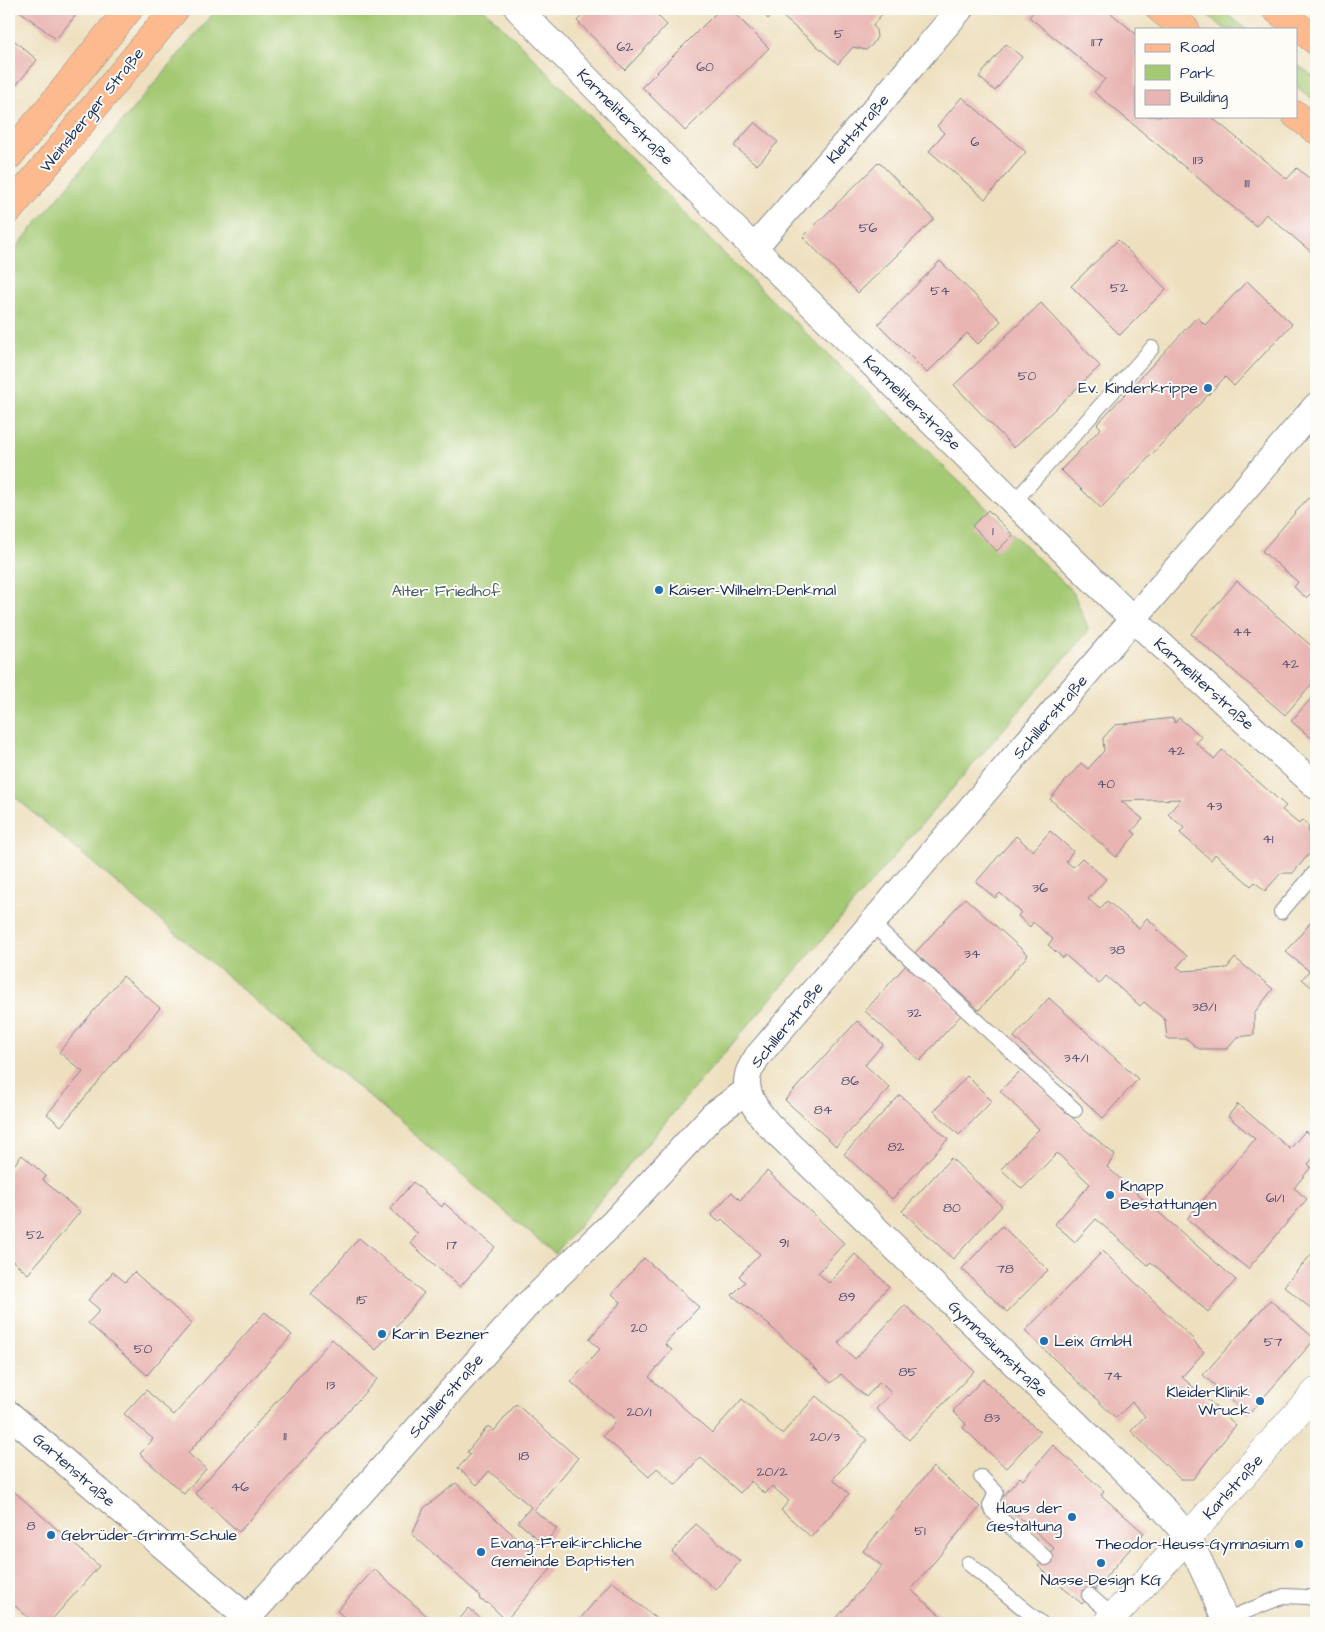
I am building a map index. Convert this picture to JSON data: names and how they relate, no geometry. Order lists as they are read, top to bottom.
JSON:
{
  "streets": {
    "main road": ["Weinsberger Straße"],
    "street": [
      "Karmeliterstraße",
      "Klettstraße",
      "Schillerstraße",
      "Gymnasiumstraße",
      "Gartenstraße",
      "Karlstraße"
    ]
  },
  "crossings": [
    ["Karmeliterstraße", "Klettstraße"],
    ["Karmeliterstraße", "Schillerstraße"],
    ["Schillerstraße", "Gymnasiumstraße"],
    ["Schillerstraße", "Gartenstraße"],
    ["Gymnasiumstraße", "Karlstraße"]
  ],
  "parks": ["Alter Friedhof"],
  "places": [
    "Ev. Kinderkrippe",
    "Kaiser-Wilhelm-Denkmal",
    "Knapp Bestattungen",
    "Karin Bezner",
    "Leix GmbH",
    "KleiderKlinik Wruck",
    "Haus der Gestaltung",
    "Gebrüder-Grimm-Schule",
    "Theodor-Heuss-Gymnasium",
    "Evang.-Freikirchliche Gemeinde Baptisten",
    "Nasse-Design KG"
  ],
  "house_numbers": [
    "5",
    "117",
    "62",
    "60",
    "6",
    "113",
    "111",
    "56",
    "52",
    "54",
    "50",
    "1",
    "44",
    "42",
    "42",
    "40",
    "43",
    "41",
    "36",
    "38",
    "34",
    "38/1",
    "32",
    "34/1",
    "86",
    "84",
    "82",
    "61/1",
    "80",
    "52",
    "91",
    "17",
    "78",
    "89",
    "15",
    "20",
    "57",
    "50",
    "85",
    "74",
    "13",
    "20/1",
    "83",
    "11",
    "20/3",
    "18",
    "20/2",
    "46",
    "8",
    "51"
  ],
  "legend": ["Road", "Park", "Building"]
}
